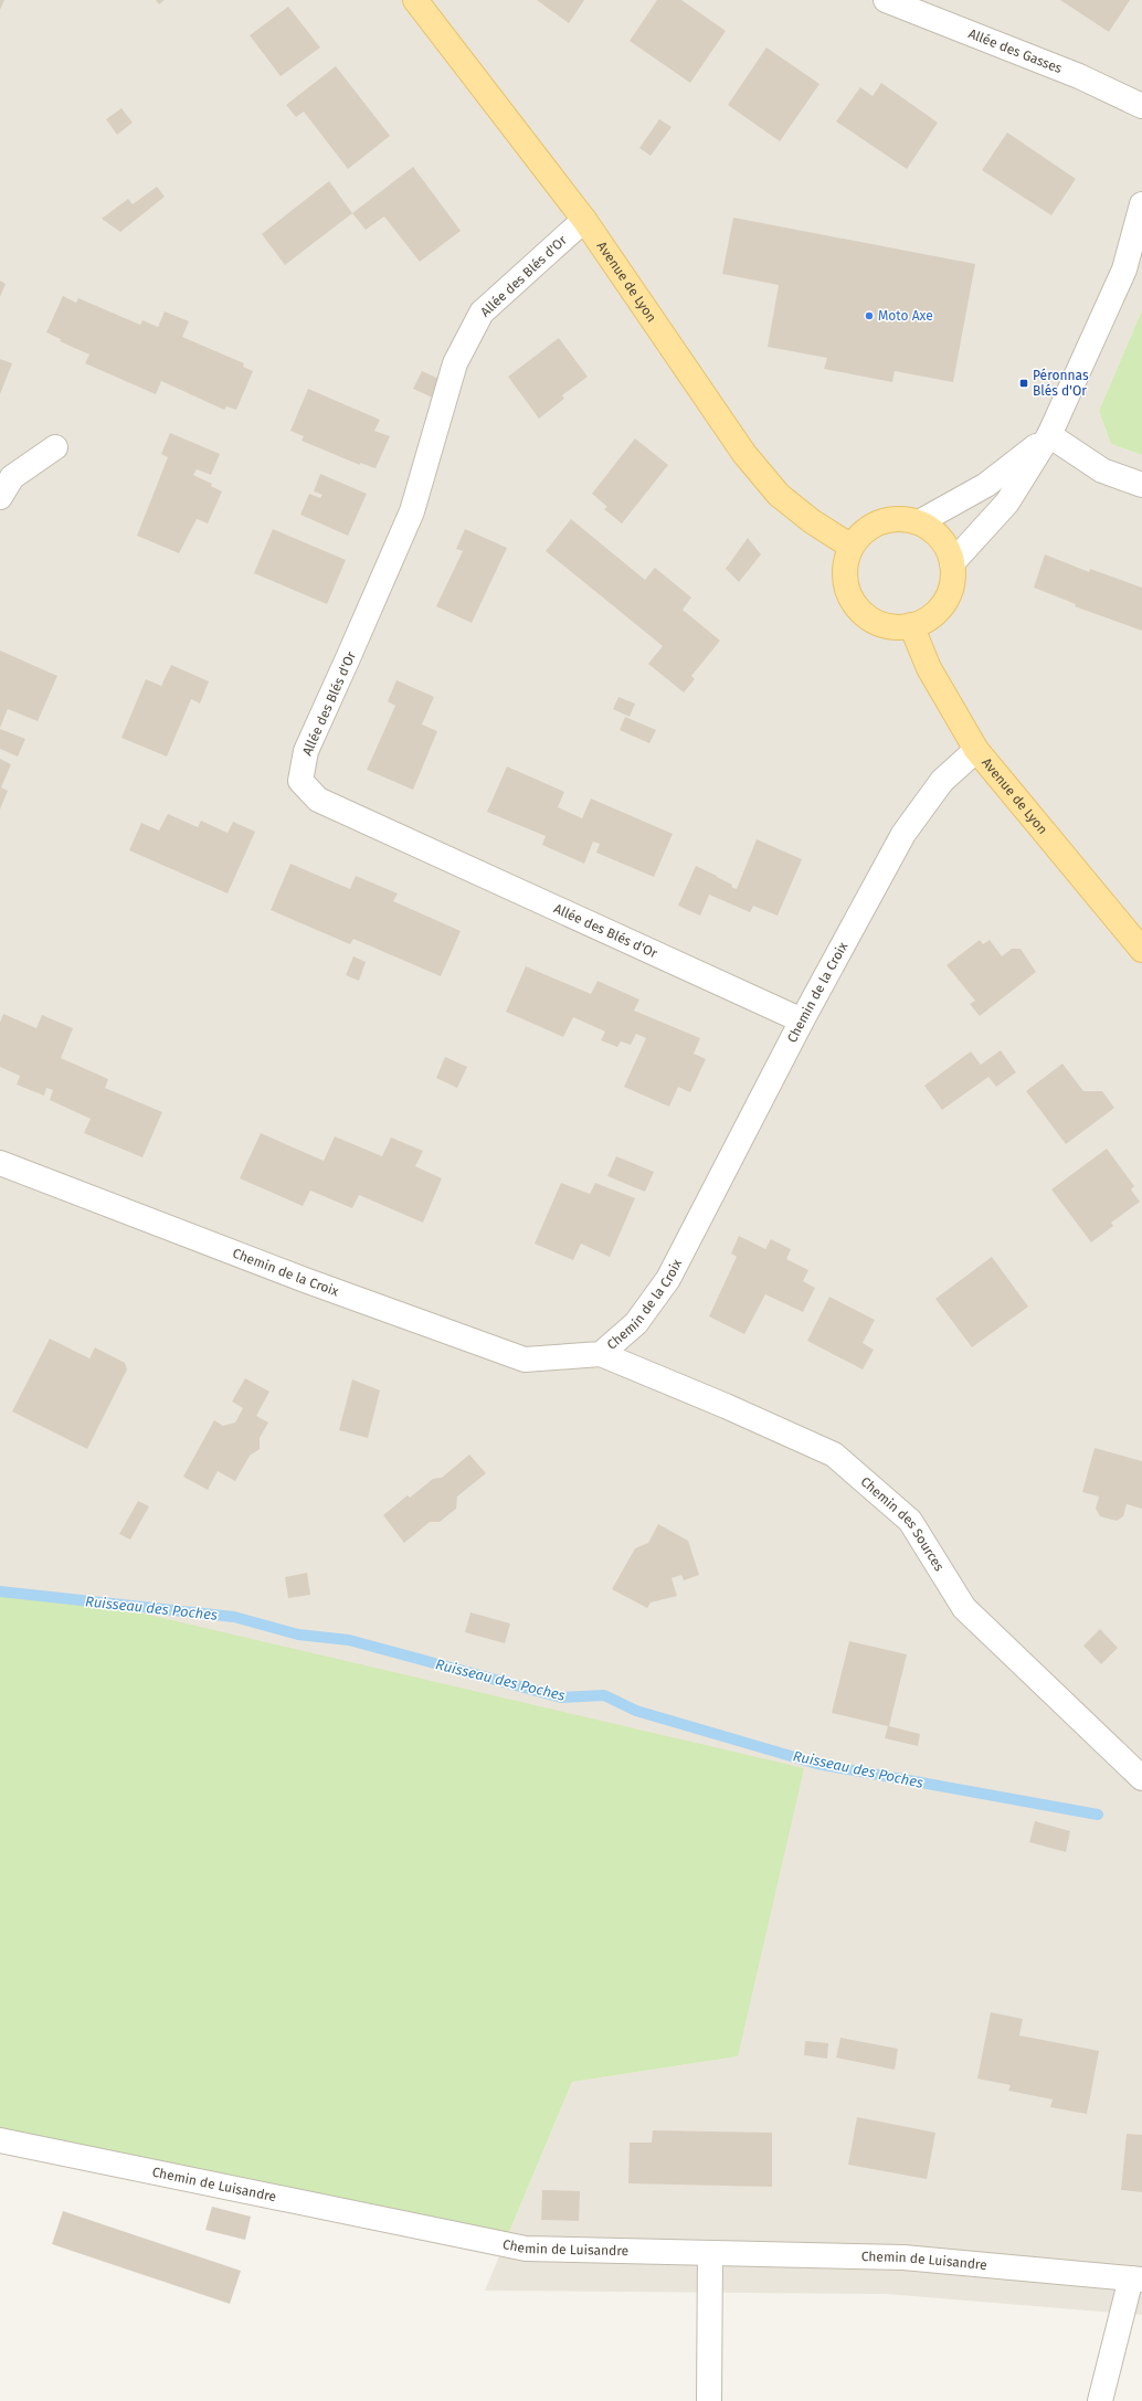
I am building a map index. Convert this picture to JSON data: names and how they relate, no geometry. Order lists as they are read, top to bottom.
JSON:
{
  "streets": {
    "main road": ["Avenue de Lyon"],
    "street": [
      "Allée des Gasses",
      "Allée des Blés d'Or",
      "Chemin de la Croix",
      "Chemin des Sources",
      "Chemin de Luisandre"
    ]
  },
  "crossings": [
    ["Allée des Blés d'Or", "Avenue de Lyon"],
    ["Allée des Blés d'Or", "Chemin de la Croix"],
    ["Avenue de Lyon", "Chemin de la Croix"],
    ["Chemin de la Croix", "Chemin des Sources"]
  ],
  "water": ["Ruisseau des Poches"],
  "places": {
    "other": ["Moto Axe"],
    "transit": ["Péronnas Blés d'Or"]
  }
}
